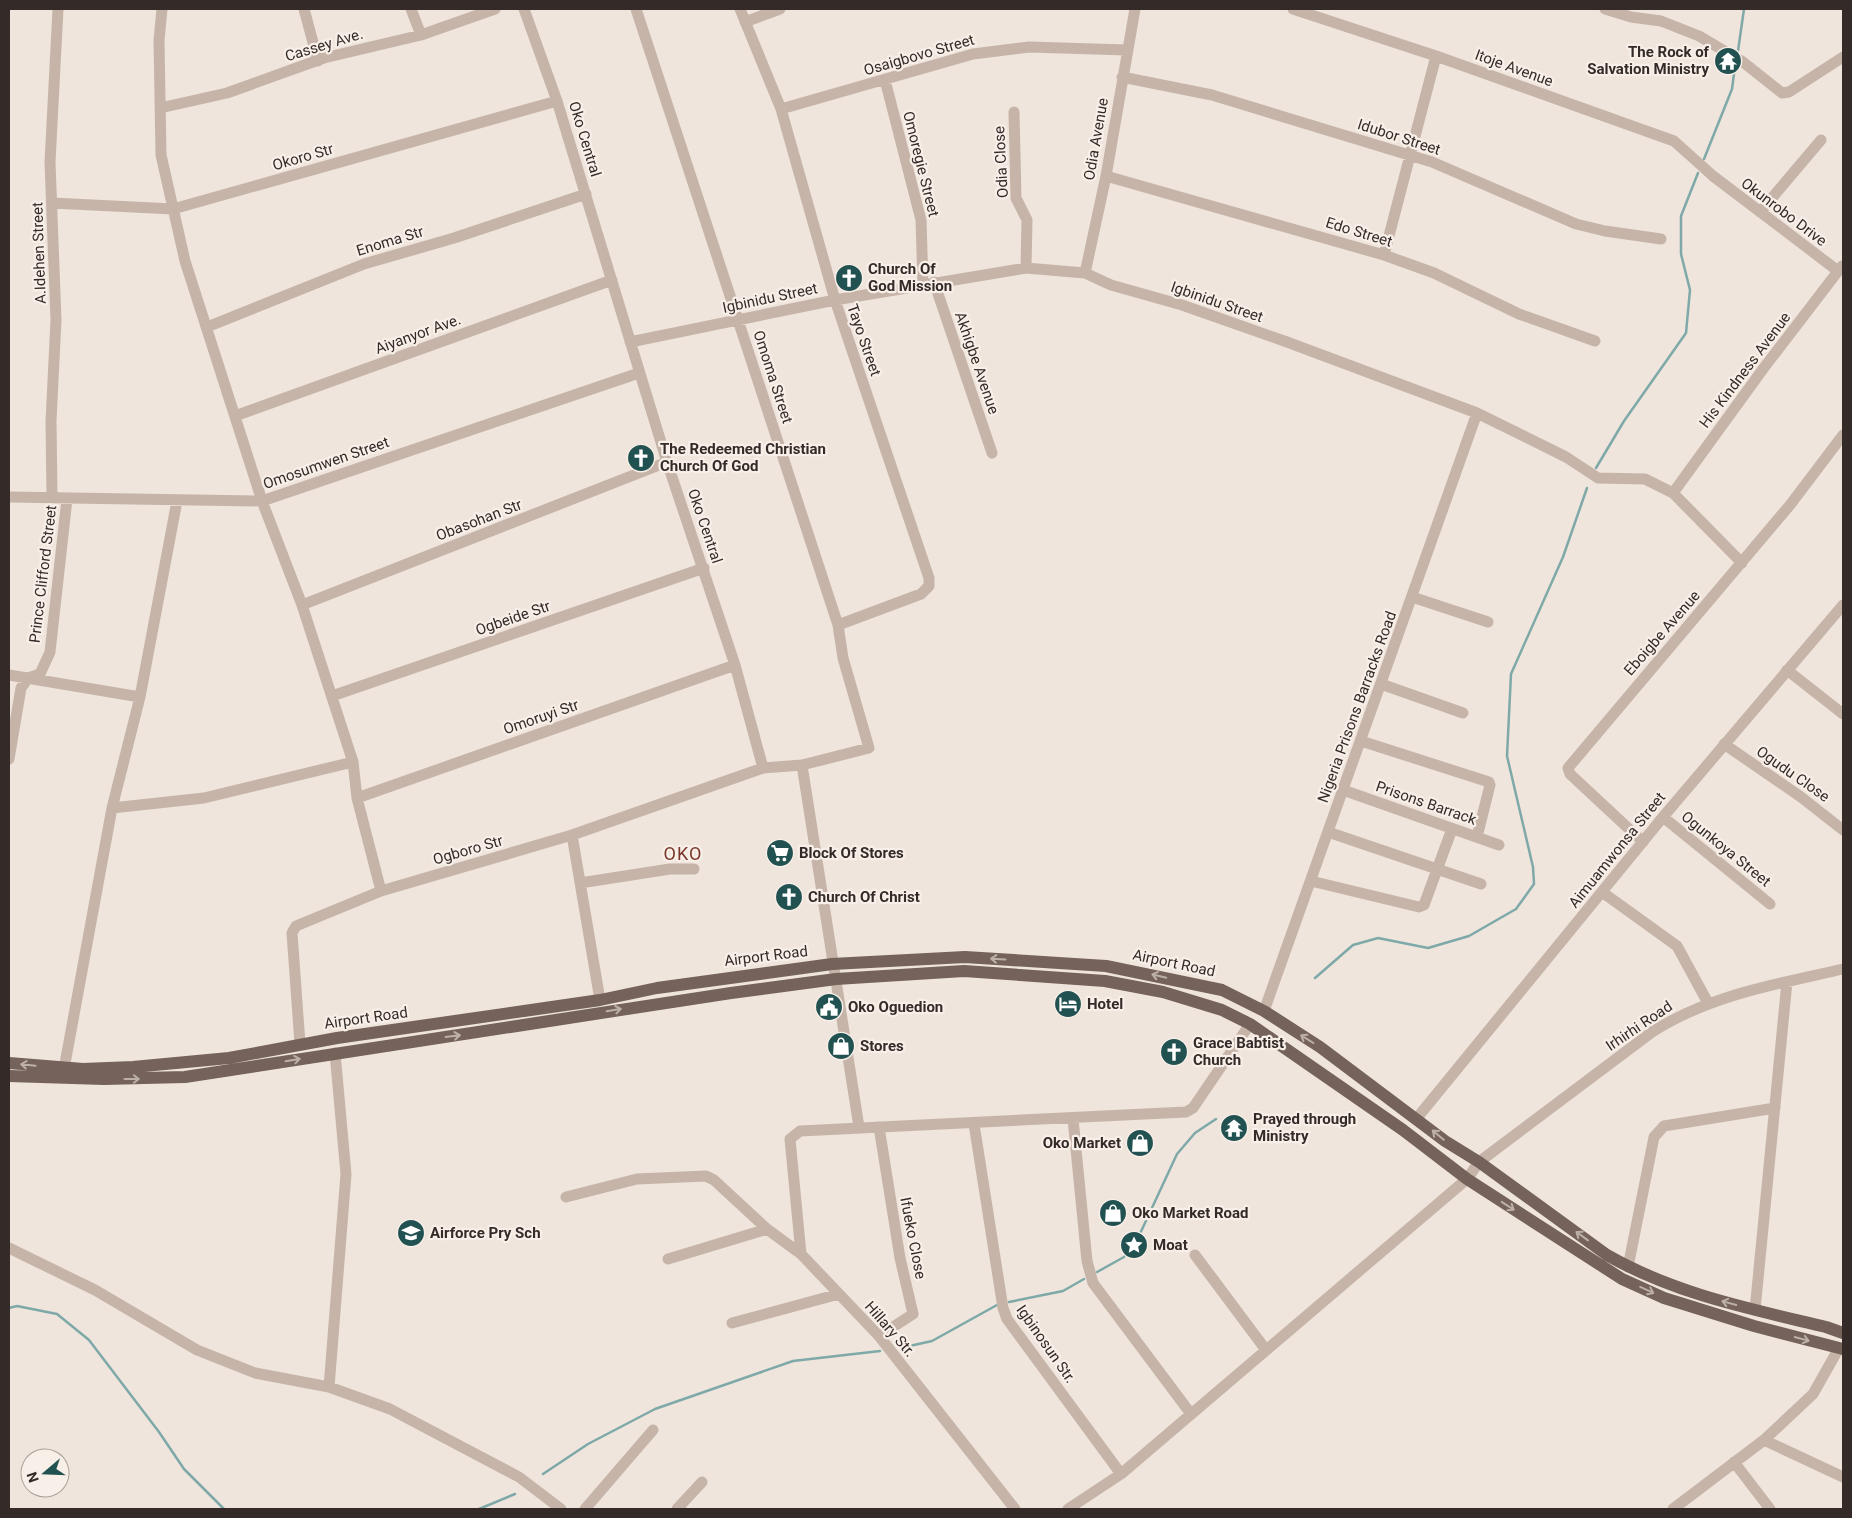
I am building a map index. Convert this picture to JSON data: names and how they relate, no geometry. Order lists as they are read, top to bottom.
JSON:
{
  "streets": {
    "main road": ["Airport Road"],
    "street": [
      "Cassey Ave.",
      "Osaigbovo Street",
      "Itoje Avenue",
      "Idubor Street",
      "Oko Central",
      "Odia Avenue",
      "Okoro Str",
      "Odia Close",
      "Omoregie Street",
      "Okunrobo Drive",
      "Edo Street",
      "Enoma Str",
      "A.Idehen Street",
      "Igbinidu Street",
      "Aiyanyor Ave.",
      "Tayo Street",
      "Akhigbe Avenue",
      "His Kindness Avenue",
      "Omoma Street",
      "Omosumwen Street",
      "Obasohan Str",
      "Prince Clifford Street",
      "Ogbeide Str",
      "Eboigbe Avenue",
      "Nigeria Prisons Barracks Road",
      "Omoruyi Str",
      "Ogudu Close",
      "Prisons Barrack",
      "Ogunkoya Street",
      "Ogboro Str",
      "Aimuamwonsa Street",
      "Irhirhi Road",
      "Ifueko Close",
      "Hillary Str.",
      "Igbinosun Str."
    ]
  },
  "crossings": [
    ["Osaigbovo Street", "Odia Avenue"],
    ["Osaigbovo Street", "Omoregie Street"],
    ["Osaigbovo Street", "Tayo Street"],
    ["Itoje Avenue", "Okunrobo Drive"],
    ["Idubor Street", "Odia Avenue"],
    ["Oko Central", "Okoro Str"],
    ["Oko Central", "Enoma Str"],
    ["Oko Central", "Igbinidu Street"],
    ["Oko Central", "Aiyanyor Ave."],
    ["Oko Central", "Omosumwen Street"],
    ["Oko Central", "Obasohan Str"],
    ["Oko Central", "Ogbeide Str"],
    ["Oko Central", "Omoruyi Str"],
    ["Oko Central", "Ogboro Str"],
    ["Odia Avenue", "Edo Street"],
    ["Odia Avenue", "Igbinidu Street"],
    ["Okoro Str", "A.Idehen Street"],
    ["Odia Close", "Igbinidu Street"],
    ["Omoregie Street", "Igbinidu Street"],
    ["Omoregie Street", "Akhigbe Avenue"],
    ["Okunrobo Drive", "His Kindness Avenue"],
    ["A.Idehen Street", "Omosumwen Street"],
    ["Igbinidu Street", "Tayo Street"],
    ["Igbinidu Street", "Akhigbe Avenue"],
    ["Igbinidu Street", "His Kindness Avenue"],
    ["Igbinidu Street", "Omoma Street"],
    ["Igbinidu Street", "Eboigbe Avenue"],
    ["Igbinidu Street", "Nigeria Prisons Barracks Road"],
    ["Tayo Street", "Omoma Street"],
    ["Omosumwen Street", "Prince Clifford Street"],
    ["Eboigbe Avenue", "Aimuamwonsa Street"],
    ["Nigeria Prisons Barracks Road", "Prisons Barrack"],
    ["Nigeria Prisons Barracks Road", "Airport Road"],
    ["Ogudu Close", "Aimuamwonsa Street"],
    ["Ogunkoya Street", "Aimuamwonsa Street"],
    ["Ogboro Str", "Airport Road"],
    ["Aimuamwonsa Street", "Airport Road"],
    ["Airport Road", "Irhirhi Road"],
    ["Irhirhi Road", "Igbinosun Str."],
    ["Ifueko Close", "Hillary Str."]
  ],
  "districts": ["OKO"],
  "places": {
    "temple": ["The Rock of Salvation Ministry", "Prayed through Ministry"],
    "church": [
      "Church Of God Mission",
      "The Redeemed Christian Church Of God",
      "Church Of Christ",
      "Grace Babtist Church"
    ],
    "supermarket": ["Block Of Stores"],
    "hotel": ["Hotel"],
    "public building": ["Oko Oguedion"],
    "shop": ["Stores", "Oko Market", "Oko Market Road"],
    "school or university": ["Airforce Pry Sch"],
    "place": ["Moat"]
  },
  "north": "left"
}
